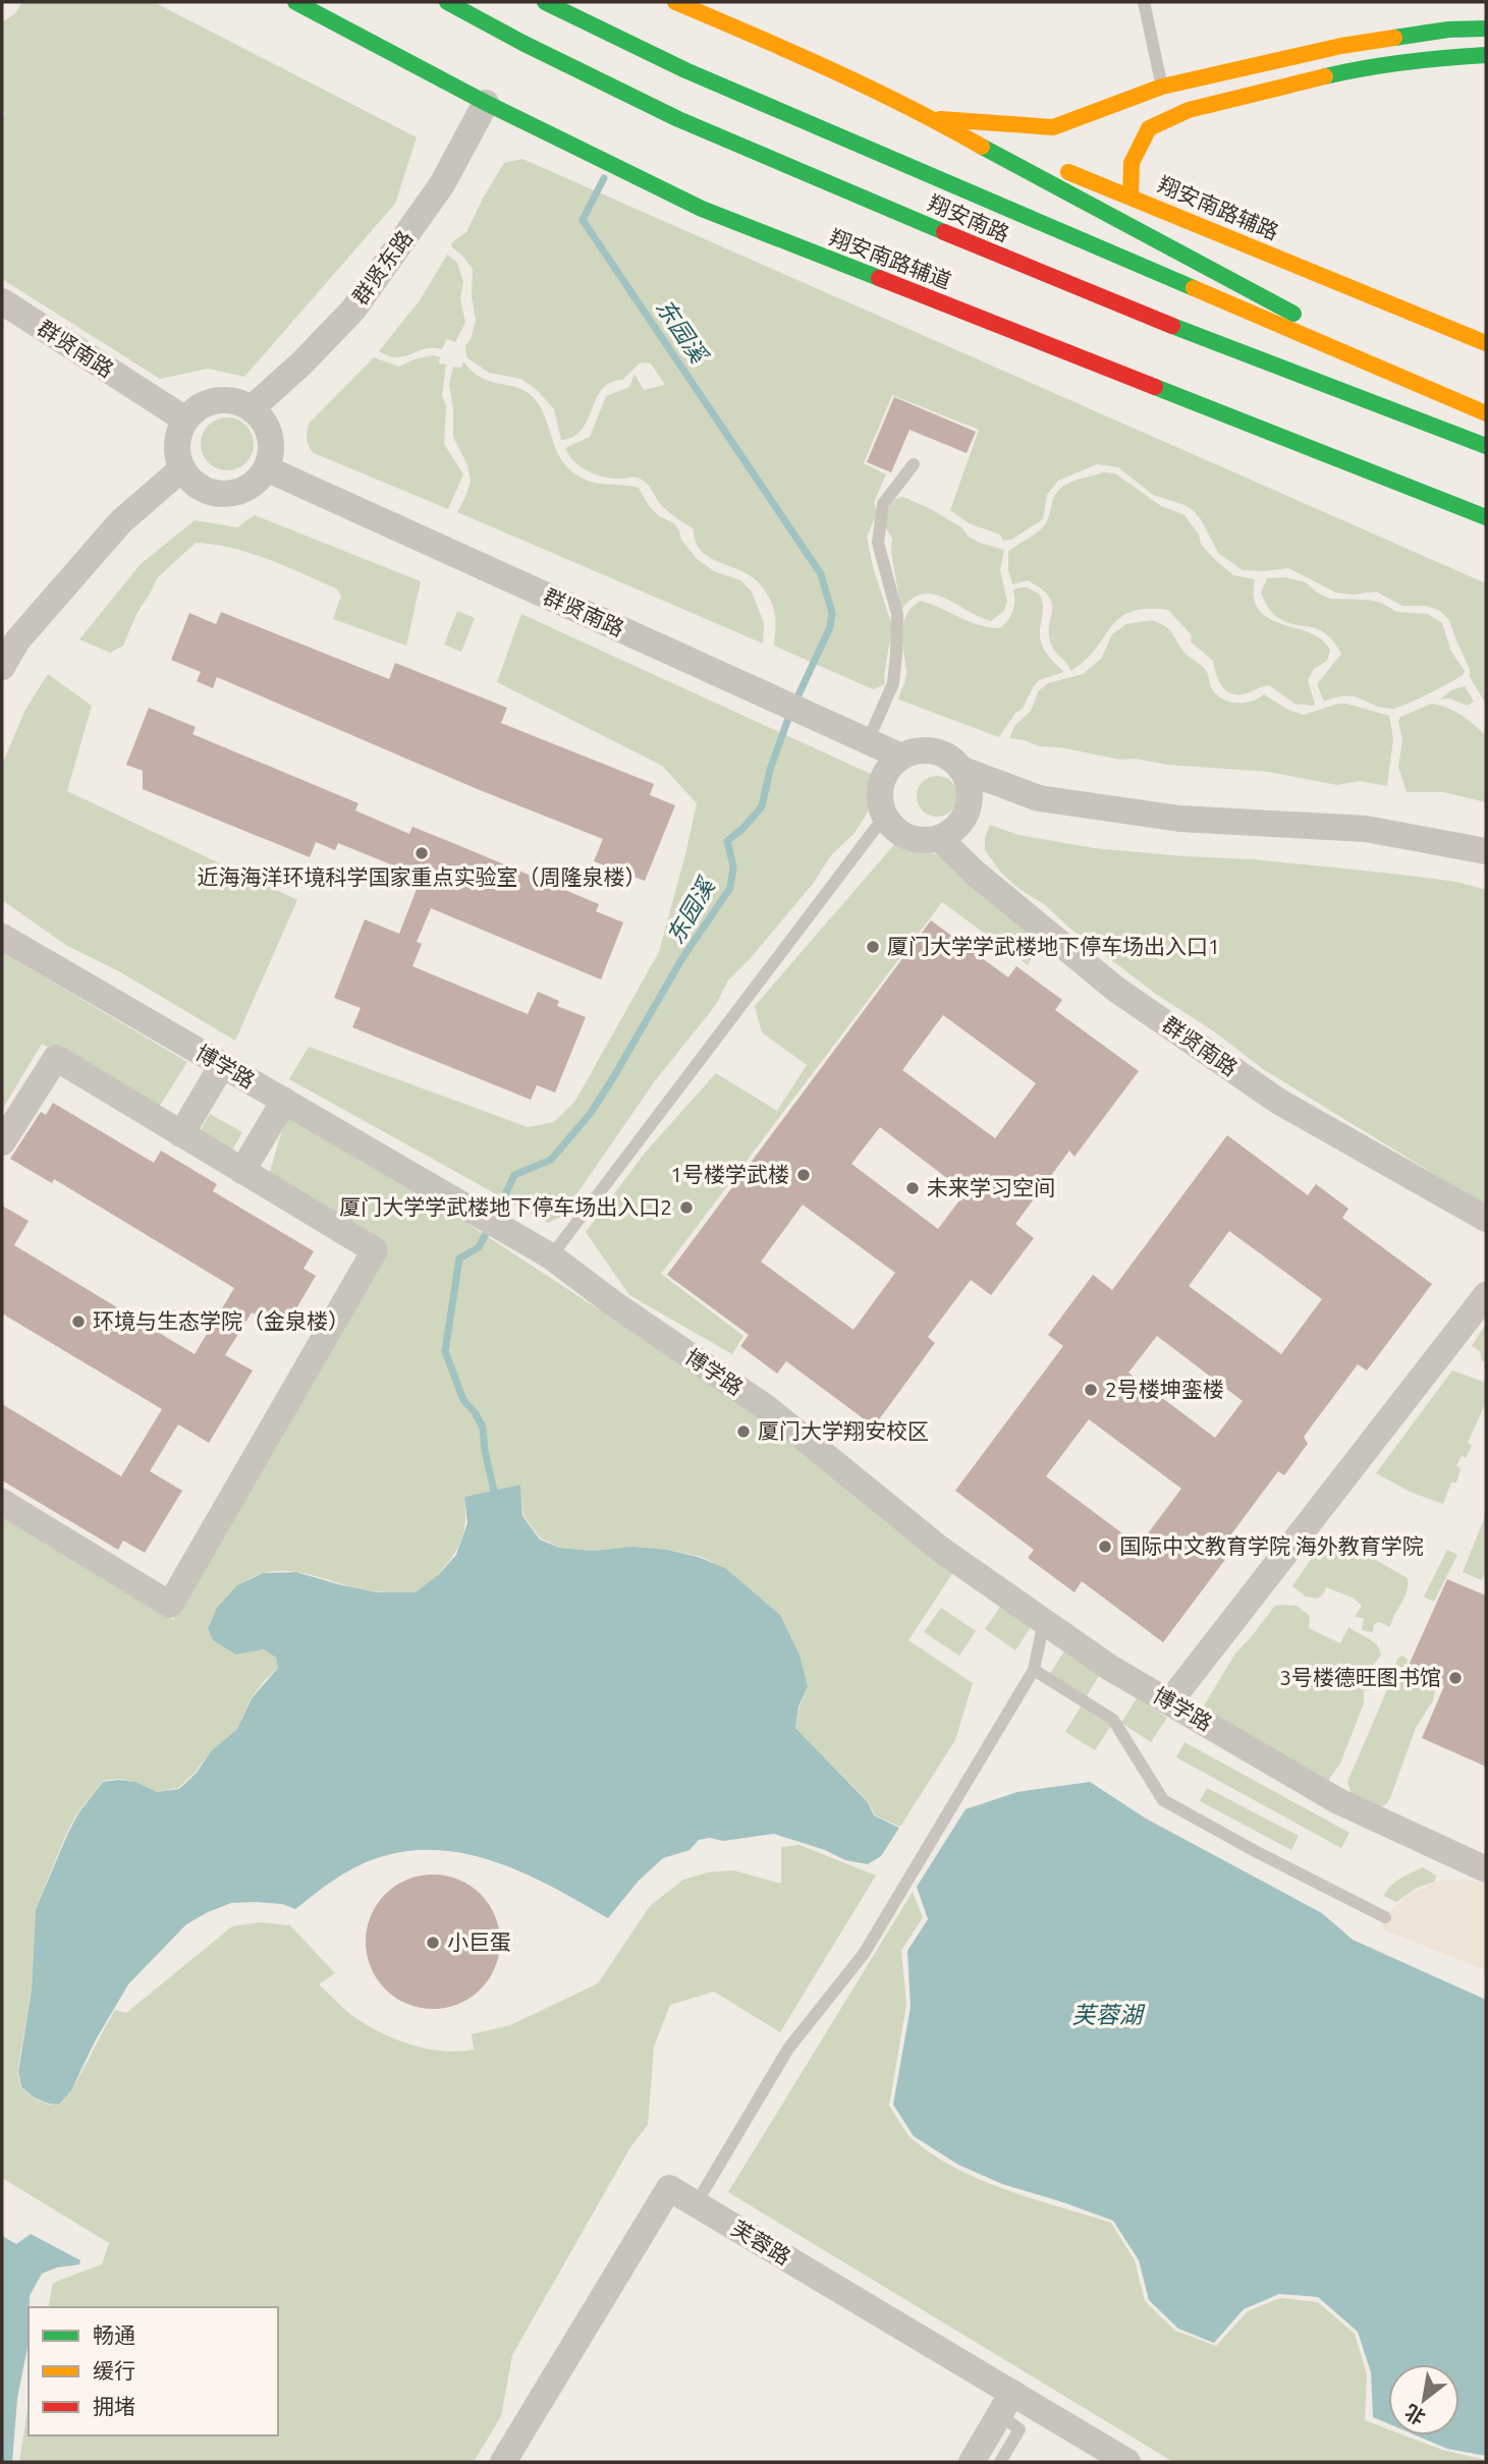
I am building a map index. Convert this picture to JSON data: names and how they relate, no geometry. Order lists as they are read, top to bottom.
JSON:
{
  "streets": {
    "main road": ["翔安南路辅路", "翔安南路", "翔安南路辅道"],
    "street": [
      "群贤东路",
      "群贤南路",
      "博学路",
      "芙蓉路"
    ]
  },
  "crossings": [
    ["翔安南路辅道", "群贤东路"],
    ["群贤东路", "群贤南路"]
  ],
  "water": ["东园溪", "芙蓉湖"],
  "places": [
    "近海海洋环境科学国家重点实验室（周隆泉楼）",
    "厦门大学学武楼地下停车场出入口1",
    "1号楼学武楼",
    "未来学习空间",
    "厦门大学学武楼地下停车场出入口2",
    "环境与生态学院（金泉楼）",
    "2号楼坤銮楼",
    "厦门大学翔安校区",
    "国际中文教育学院 海外教育学院",
    "3号楼德旺图书馆",
    "小巨蛋"
  ],
  "legend": ["畅通", "缓行", "拥堵"],
  "north": "bottom left"
}
